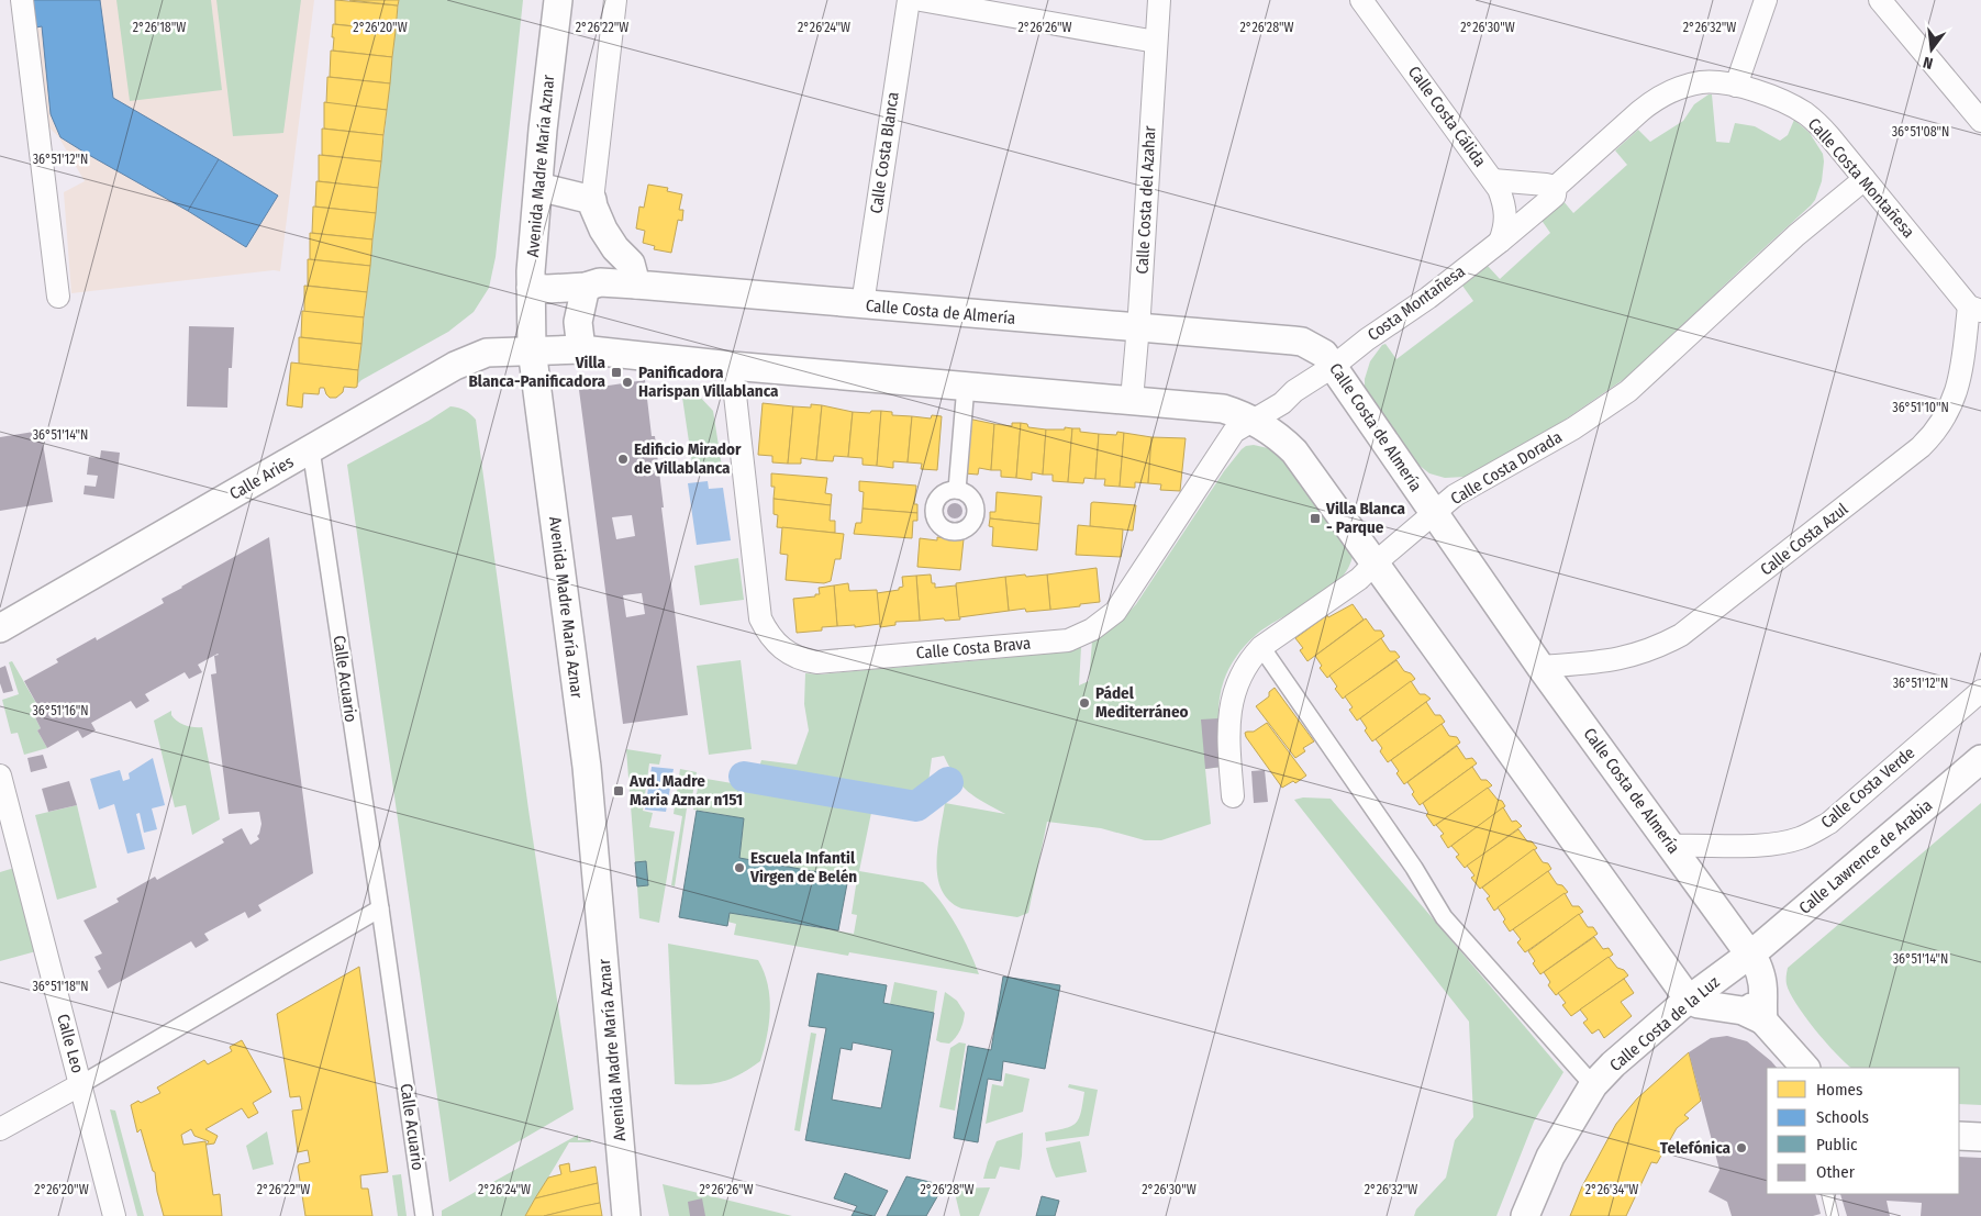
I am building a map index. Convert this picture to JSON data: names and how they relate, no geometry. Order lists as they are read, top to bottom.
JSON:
{
  "streets": {
    "street": [
      "Calle Costa Cálida",
      "Calle Costa Blanca",
      "Avenida Madre María Aznar",
      "Calle Costa Montañesa",
      "Calle Costa del Azahar",
      "Costa Montañesa",
      "Calle Costa de Almería",
      "Calle Costa Dorada",
      "Calle Aries",
      "Calle Costa Azul",
      "Calle Costa Brava",
      "Calle Acuario",
      "Calle Costa Verde",
      "Calle Lawrence de Arabia",
      "Calle Costa de la Luz",
      "Calle Leo"
    ]
  },
  "crossings": [
    ["Calle Costa Cálida", "Calle Costa Montañesa"],
    ["Calle Costa Cálida", "Costa Montañesa"],
    ["Calle Costa Blanca", "Calle Costa de Almería"],
    ["Avenida Madre María Aznar", "Calle Costa de Almería"],
    ["Avenida Madre María Aznar", "Calle Aries"],
    ["Calle Costa Montañesa", "Costa Montañesa"],
    ["Calle Costa Montañesa", "Calle Costa Dorada"],
    ["Calle Costa Montañesa", "Calle Costa Azul"],
    ["Calle Costa del Azahar", "Calle Costa de Almería"],
    ["Costa Montañesa", "Calle Costa de Almería"],
    ["Costa Montañesa", "Calle Costa Brava"],
    ["Calle Costa de Almería", "Calle Costa Dorada"],
    ["Calle Costa de Almería", "Calle Costa Azul"],
    ["Calle Costa de Almería", "Calle Costa Brava"],
    ["Calle Costa de Almería", "Calle Costa Verde"],
    ["Calle Costa de Almería", "Calle Lawrence de Arabia"],
    ["Calle Costa de Almería", "Calle Costa de la Luz"],
    ["Calle Aries", "Calle Acuario"],
    ["Calle Lawrence de Arabia", "Calle Costa de la Luz"]
  ],
  "places": {
    "transit": ["Villa Blanca-Panificadora", "Villa Blanca - Parque", "Avd. Madre Maria Aznar n151"],
    "other": [
      "Panificadora Harispan Villablanca",
      "Edificio Mirador de Villablanca",
      "Pádel Mediterráneo",
      "Escuela Infantil Virgen de Belén",
      "Telefónica"
    ]
  },
  "legend": [
    "Homes",
    "Schools",
    "Public",
    "Other"
  ],
  "north": "bottom",
  "coordinates": [
    "2°26'18\"W",
    "2°26'20\"W",
    "2°26'22\"W",
    "2°26'24\"W",
    "2°26'26\"W",
    "2°26'28\"W",
    "2°26'30\"W",
    "2°26'32\"W",
    "36°51'08\"N",
    "36°51'12\"N",
    "36°51'10\"N",
    "36°51'14\"N",
    "36°51'16\"N",
    "36°51'18\"N",
    "2°26'34\"W"
  ]
}
